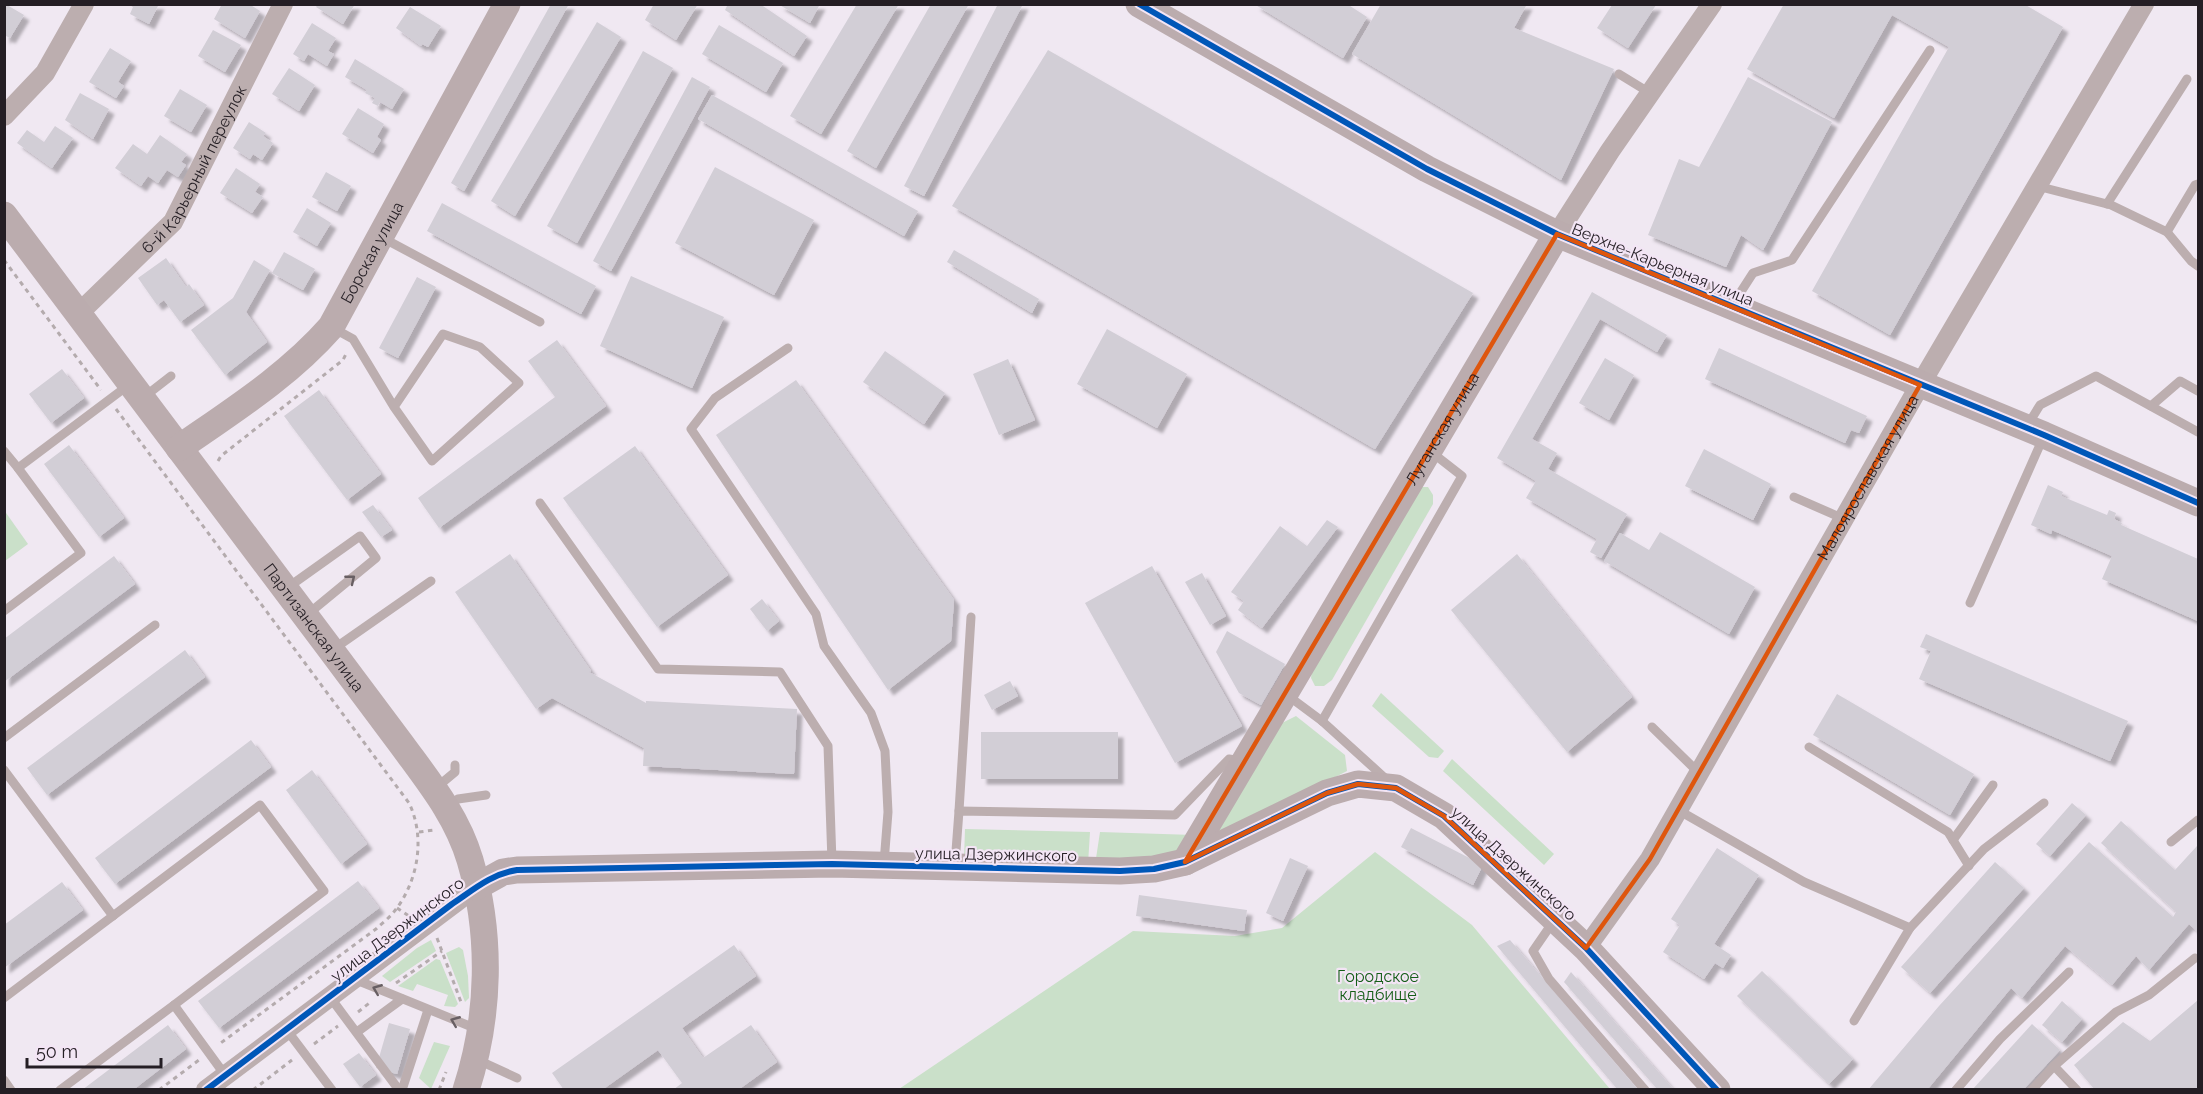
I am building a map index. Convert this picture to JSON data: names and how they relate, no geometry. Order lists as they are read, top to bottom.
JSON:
{
  "streets": {
    "street": [
      "6-й Карьерный переулок",
      "Борская улица",
      "Верхне-Карьерная улица",
      "Луганская улица",
      "Малоярославская улица",
      "Партизанская улица",
      "улица Дзержинского"
    ]
  },
  "crossings": [
    ["6-й Карьерный переулок", "Партизанская улица"],
    ["Борская улица", "Партизанская улица"],
    ["Верхне-Карьерная улица", "Луганская улица"],
    ["Верхне-Карьерная улица", "Малоярославская улица"],
    ["Луганская улица", "улица Дзержинского"],
    ["Малоярославская улица", "улица Дзержинского"],
    ["Партизанская улица", "улица Дзержинского"]
  ],
  "parks": ["Городское кладбище"],
  "scale_bar": "50 m"
}
